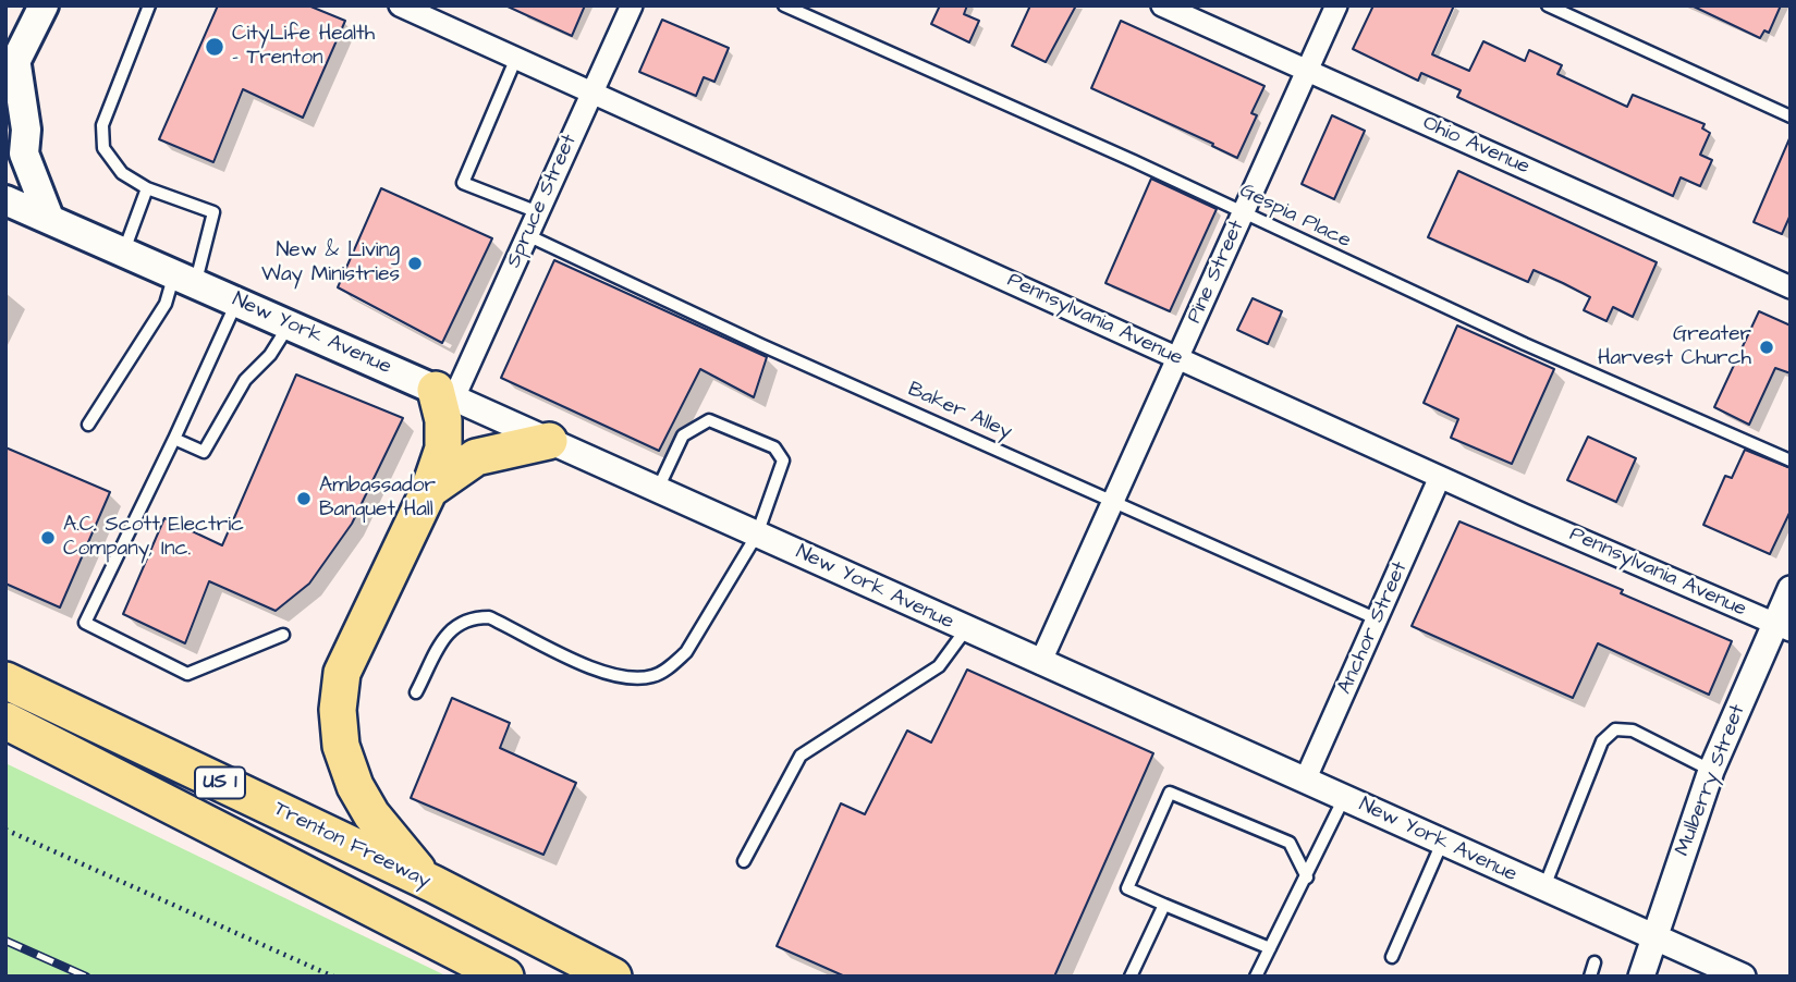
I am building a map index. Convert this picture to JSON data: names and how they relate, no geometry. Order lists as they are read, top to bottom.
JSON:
{
  "streets": {
    "highway": ["US 1", "Trenton Freeway"],
    "main road": ["New York Avenue"],
    "street": [
      "Ohio Avenue",
      "Spruce Street",
      "Pine Street",
      "Pennsylvania Avenue",
      "Anchor Street",
      "Mulberry Street"
    ],
    "lane": ["Gespia Place", "Baker Alley"]
  },
  "crossings": [
    ["Ohio Avenue", "Pine Street"],
    ["Spruce Street", "Pennsylvania Avenue"],
    ["Spruce Street", "New York Avenue"],
    ["Spruce Street", "Baker Alley"],
    ["Gespia Place", "Pine Street"],
    ["Pine Street", "Pennsylvania Avenue"],
    ["Pine Street", "New York Avenue"],
    ["Pine Street", "Baker Alley"],
    ["Pennsylvania Avenue", "Anchor Street"],
    ["Pennsylvania Avenue", "Mulberry Street"],
    ["New York Avenue", "Anchor Street"],
    ["New York Avenue", "Mulberry Street"],
    ["Baker Alley", "Anchor Street"]
  ],
  "places": [
    "CityLife Health - Trenton",
    "New & Living Way Ministries",
    "Greater Harvest Church",
    "Ambassador Banquet Hall",
    "A.C. Scott Electric Company, Inc."
  ]
}
